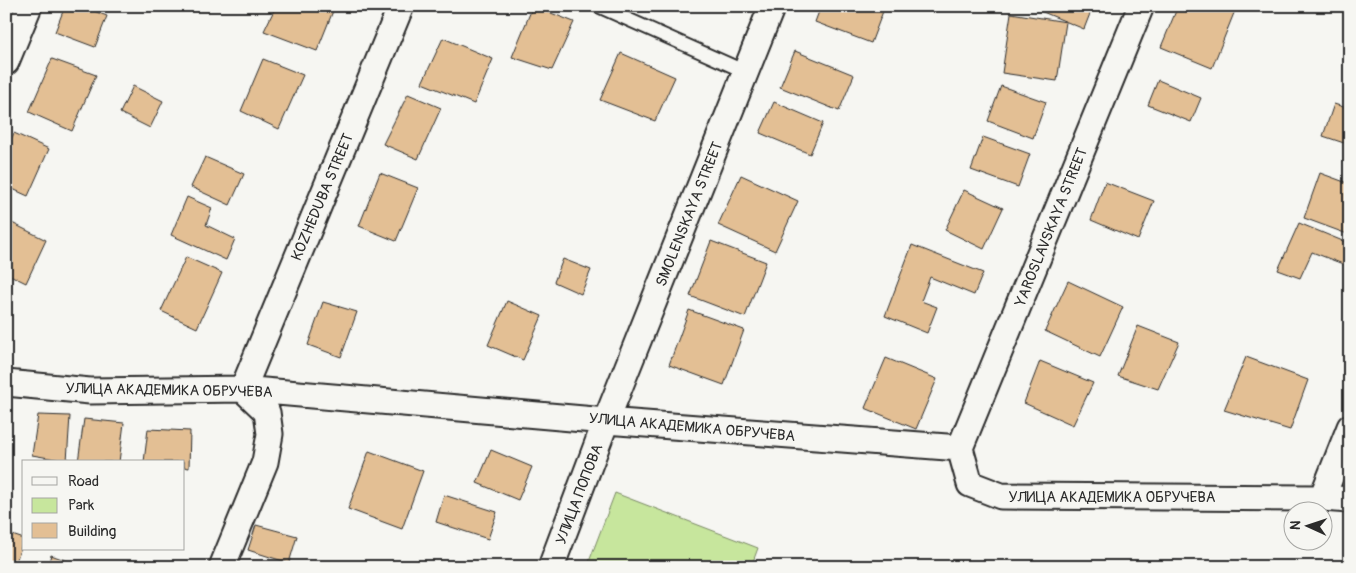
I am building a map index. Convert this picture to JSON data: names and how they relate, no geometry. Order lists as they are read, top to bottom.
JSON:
{
  "streets": {
    "street": [
      "KOZHEDUBA STREET",
      "SMOLENSKAYA STREET",
      "YAROSLAVSKAYA STREET",
      "УЛИЦА АКАДЕМИКА ОБРУЧЕВА",
      "УЛИЦА ПОПОВА"
    ]
  },
  "crossings": [
    ["KOZHEDUBA STREET", "УЛИЦА АКАДЕМИКА ОБРУЧЕВА"],
    ["SMOLENSKAYA STREET", "УЛИЦА АКАДЕМИКА ОБРУЧЕВА"],
    ["SMOLENSKAYA STREET", "УЛИЦА ПОПОВА"],
    ["YAROSLAVSKAYA STREET", "УЛИЦА АКАДЕМИКА ОБРУЧЕВА"],
    ["УЛИЦА АКАДЕМИКА ОБРУЧЕВА", "УЛИЦА ПОПОВА"]
  ],
  "legend": ["Road", "Park", "Building"],
  "north": "left"
}
